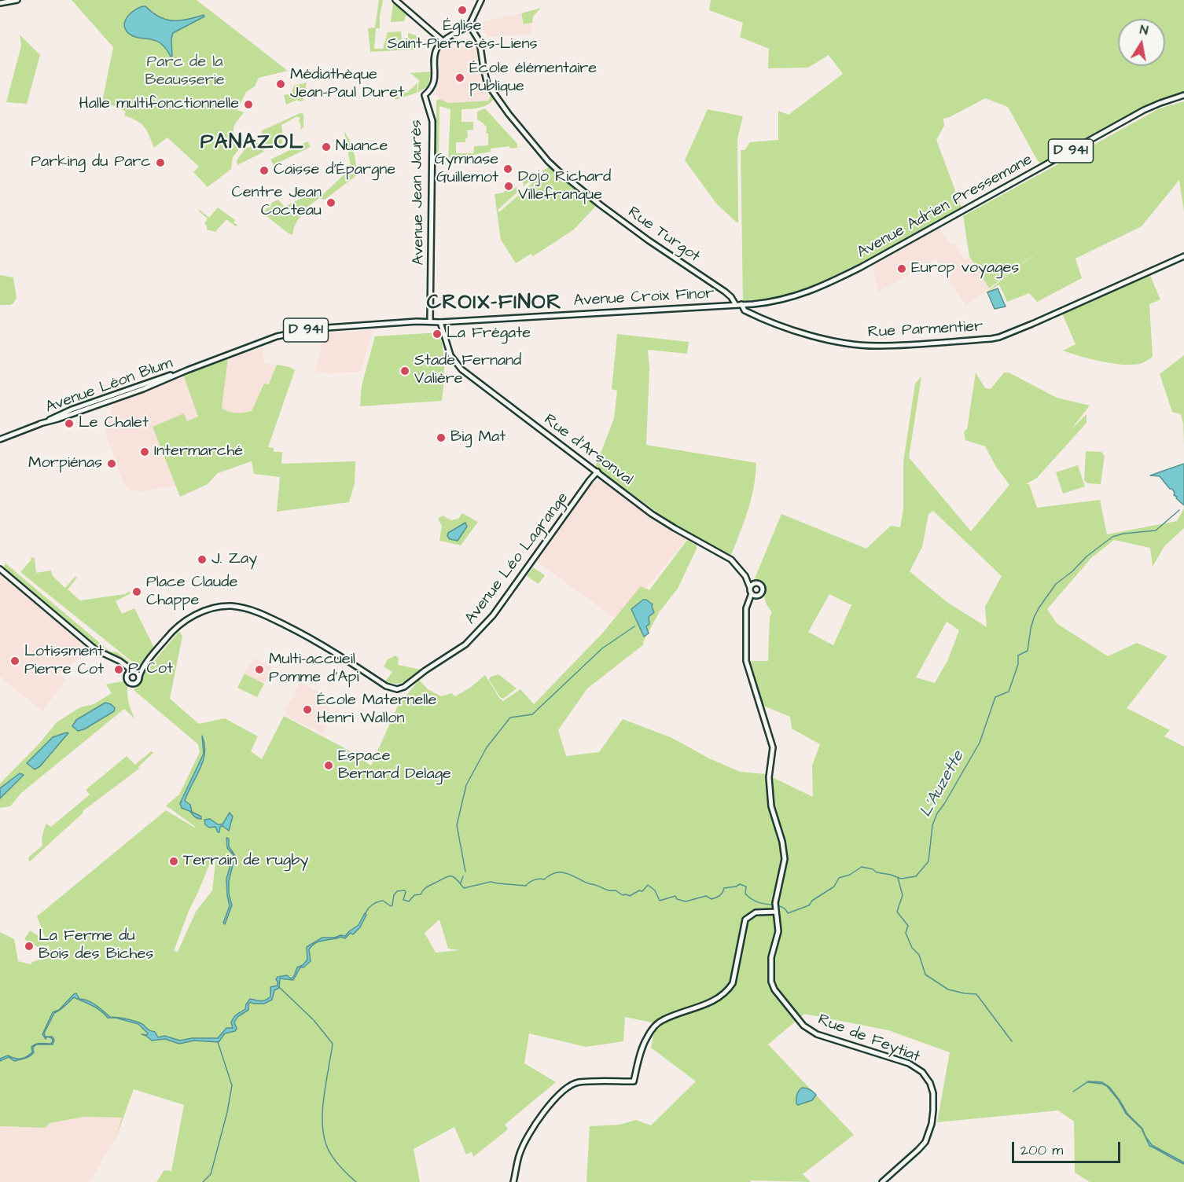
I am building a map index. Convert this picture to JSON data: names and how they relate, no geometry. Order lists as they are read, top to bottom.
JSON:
{
  "streets": {
    "street": [
      "D 941",
      "Avenue Jean Jaurès",
      "Avenue Adrien Pressemane",
      "Rue Turgot",
      "Avenue Croix Finor",
      "Rue Parmentier",
      "Avenue Léon Blum",
      "Rue d'Arsonval",
      "Avenue Léo Lagrange",
      "Rue de Feytiat"
    ]
  },
  "crossings": [
    ["Avenue Jean Jaurès", "Avenue Léon Blum"],
    ["Avenue Adrien Pressemane", "Rue Turgot"],
    ["Avenue Adrien Pressemane", "Avenue Croix Finor"],
    ["Avenue Adrien Pressemane", "Rue Parmentier"],
    ["Rue Turgot", "Avenue Croix Finor"],
    ["Avenue Croix Finor", "Avenue Léon Blum"],
    ["Avenue Croix Finor", "Rue d'Arsonval"],
    ["Avenue Léon Blum", "Rue d'Arsonval"],
    ["Rue d'Arsonval", "Avenue Léo Lagrange"],
    ["Rue d'Arsonval", "Rue de Feytiat"]
  ],
  "districts": ["PANAZOL", "CROIX-FINOR"],
  "water": ["L'Auzette"],
  "parks": ["Parc de la Beausserie"],
  "places": [
    "Église Saint-Pierre-ès-Liens",
    "École élémentaire publique",
    "Médiathèque Jean-Paul Duret",
    "Halle multifonctionnelle",
    "Nuance",
    "Parking du Parc",
    "Gymnase Guillemot",
    "Caisse d'Épargne",
    "Dojo Richard Villefranque",
    "Centre Jean Cocteau",
    "Europ voyages",
    "La Frégate",
    "Stade Fernand Valière",
    "Le Chalet",
    "Big Mat",
    "Intermarché",
    "Morpiénas",
    "J. Zay",
    "Place Claude Chappe",
    "Lotissment Pierre Cot",
    "P. Cot",
    "Multi-accueil Pomme d’Api",
    "École Maternelle Henri Wallon",
    "Espace Bernard Delage",
    "Terrain de rugby",
    "La Ferme du Bois des Biches"
  ],
  "scale_bar": "200 m",
  "north": "top"
}
